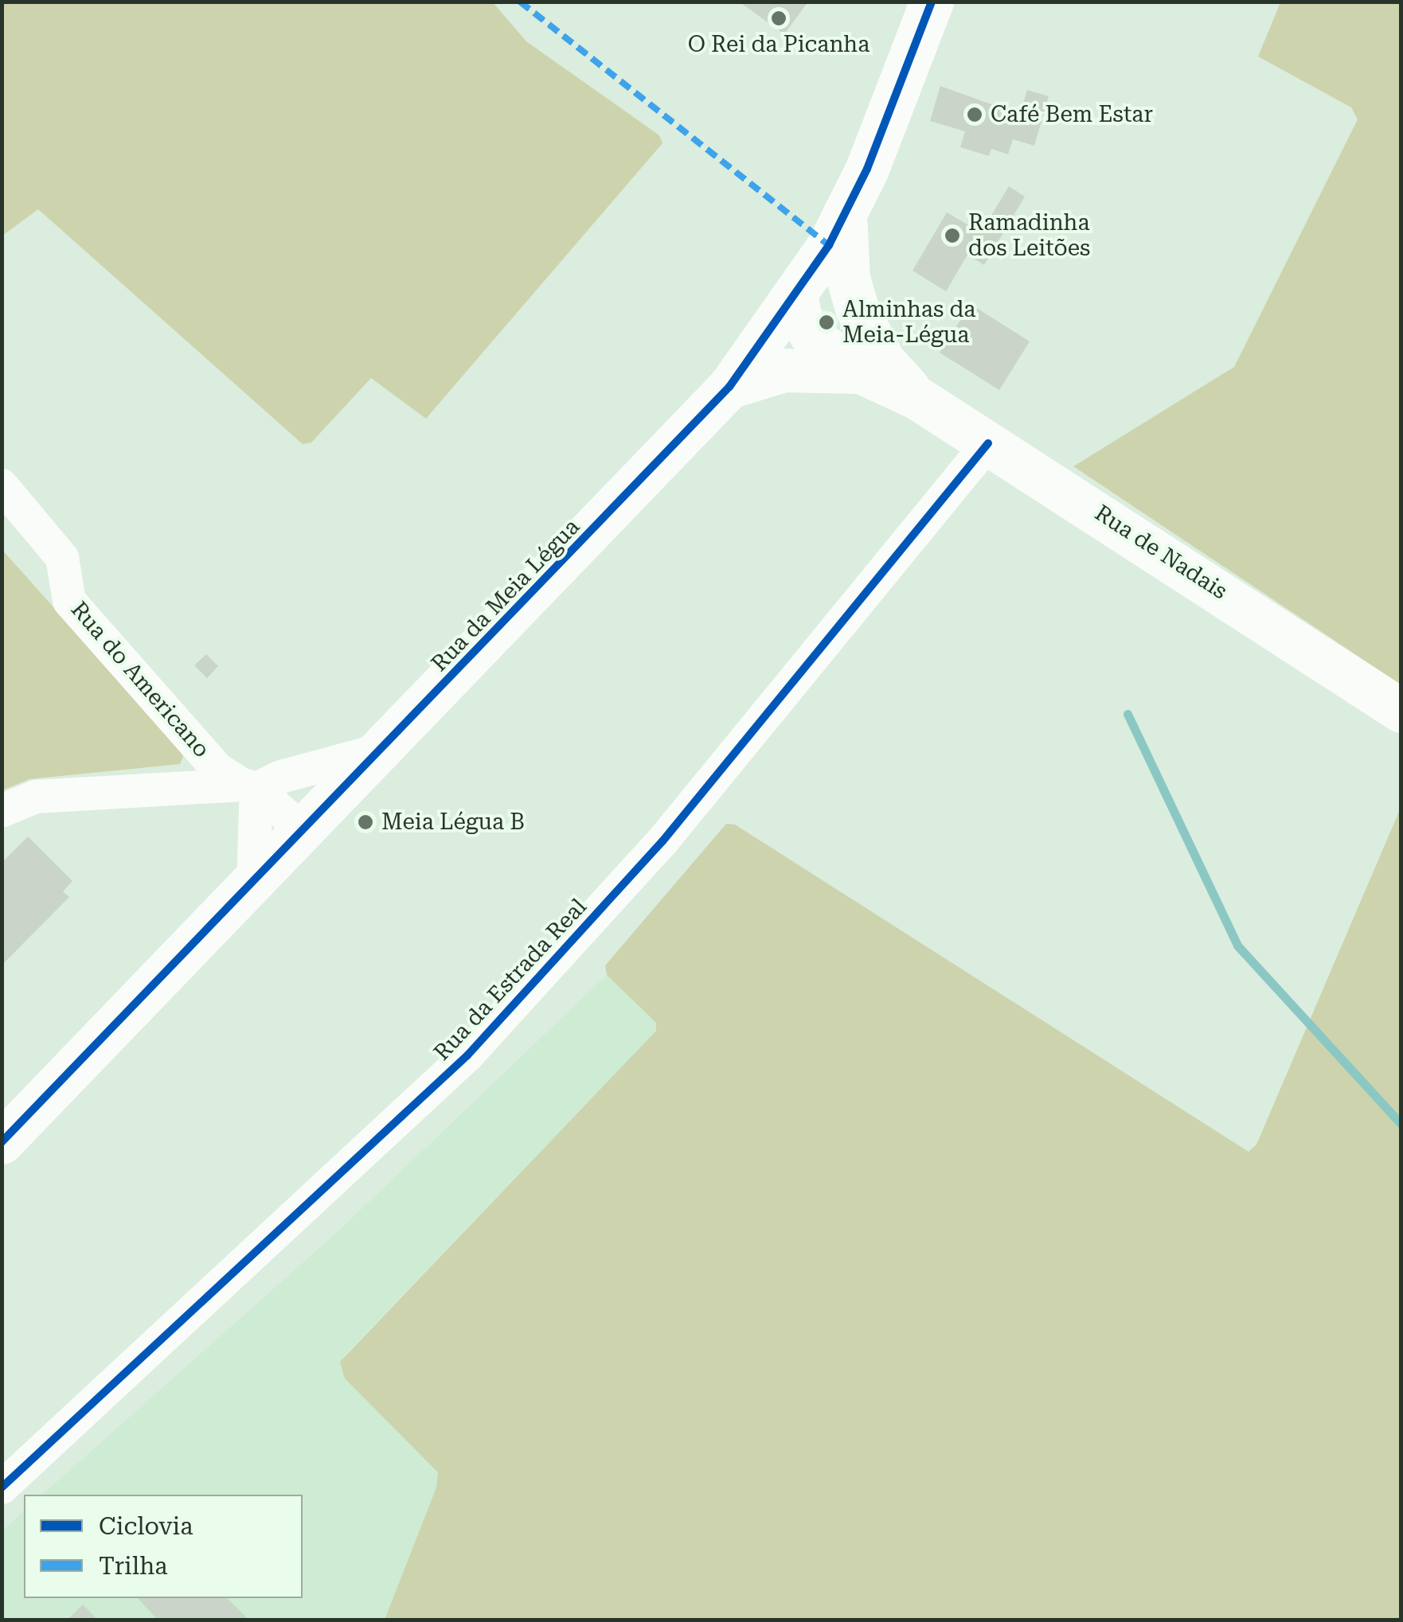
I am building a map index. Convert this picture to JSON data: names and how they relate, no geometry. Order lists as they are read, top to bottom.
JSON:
{
  "streets": {
    "main road": ["Rua de Nadais", "Rua da Meia Légua"],
    "street": ["Rua do Americano", "Rua da Estrada Real"]
  },
  "crossings": [
    ["Rua de Nadais", "Rua da Meia Légua"],
    ["Rua de Nadais", "Rua da Estrada Real"],
    ["Rua da Meia Légua", "Rua do Americano"]
  ],
  "places": [
    "O Rei da Picanha",
    "Café Bem Estar",
    "Ramadinha dos Leitões",
    "Alminhas da Meia-Légua",
    "Meia Légua B"
  ],
  "legend": ["Ciclovia", "Trilha"]
}
